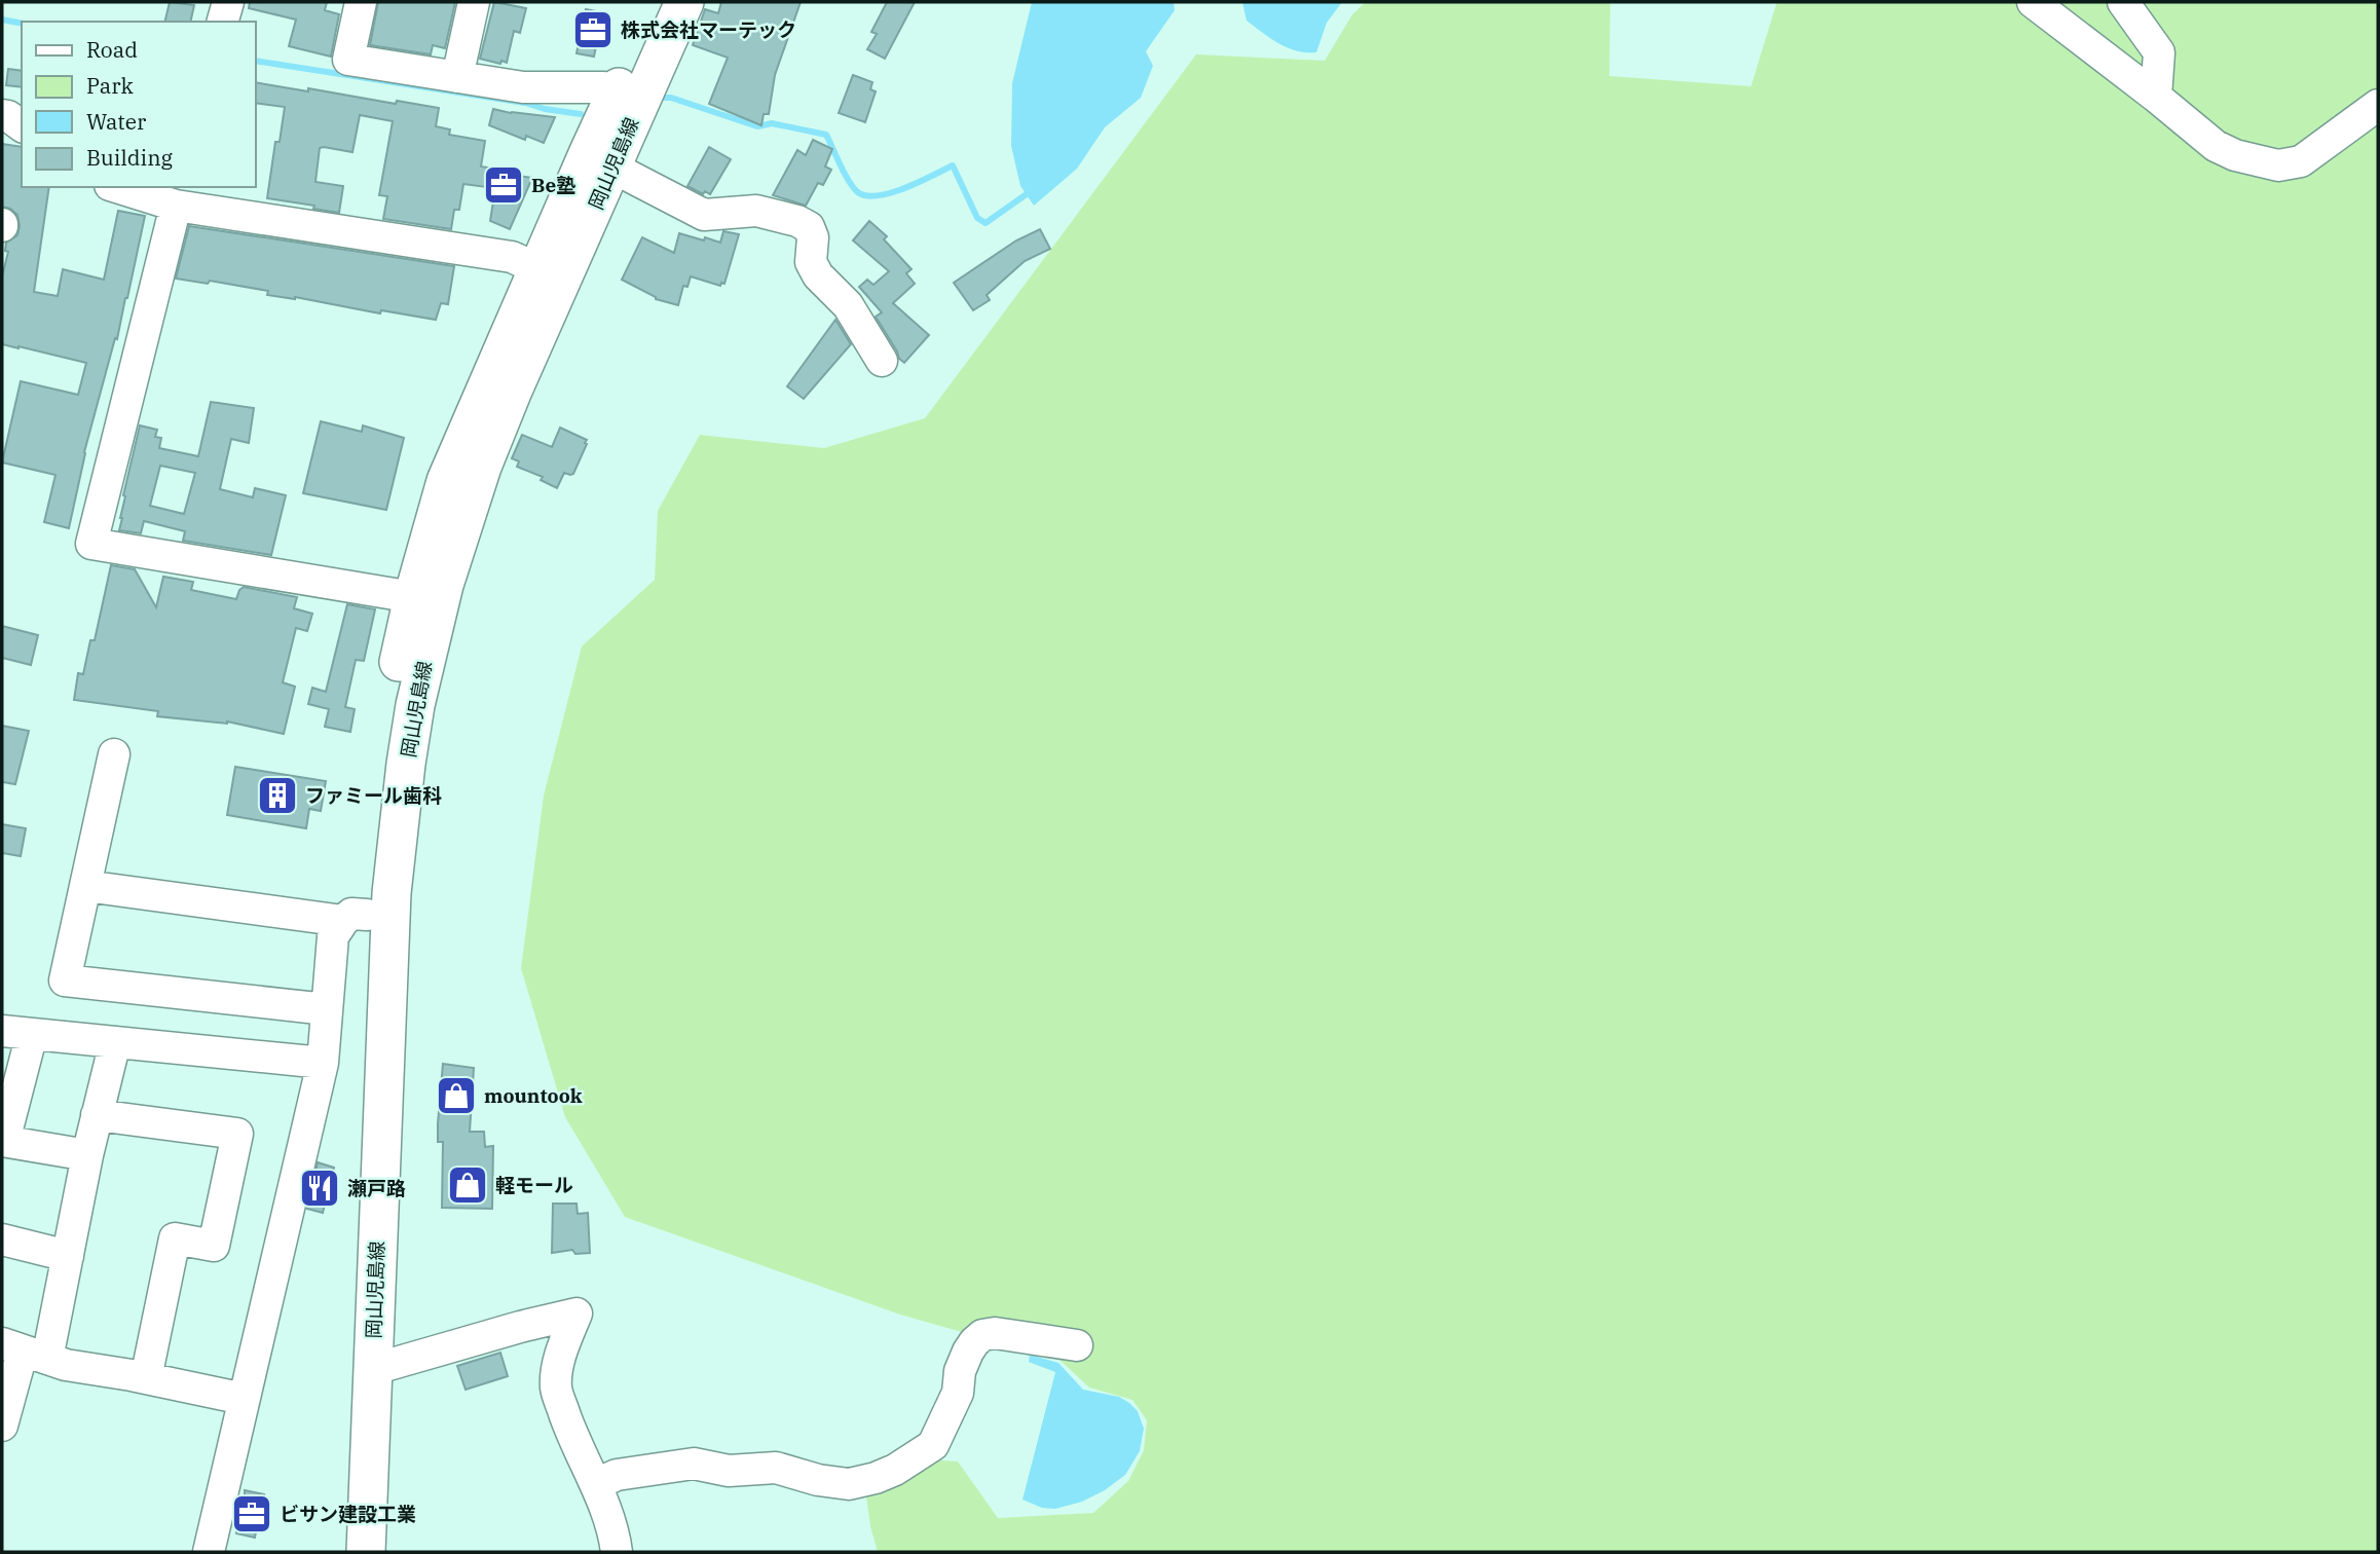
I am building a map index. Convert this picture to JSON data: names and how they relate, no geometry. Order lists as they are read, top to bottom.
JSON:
{
  "streets": {
    "main road": ["岡山児島線"]
  },
  "places": {
    "office": ["株式会社マーテック", "Be塾", "ビサン建設工業"],
    "building": ["ファミール歯科"],
    "shop": ["mountook", "軽モール"],
    "restaurant": ["瀬戸路"]
  },
  "legend": [
    "Road",
    "Park",
    "Water",
    "Building"
  ]
}
